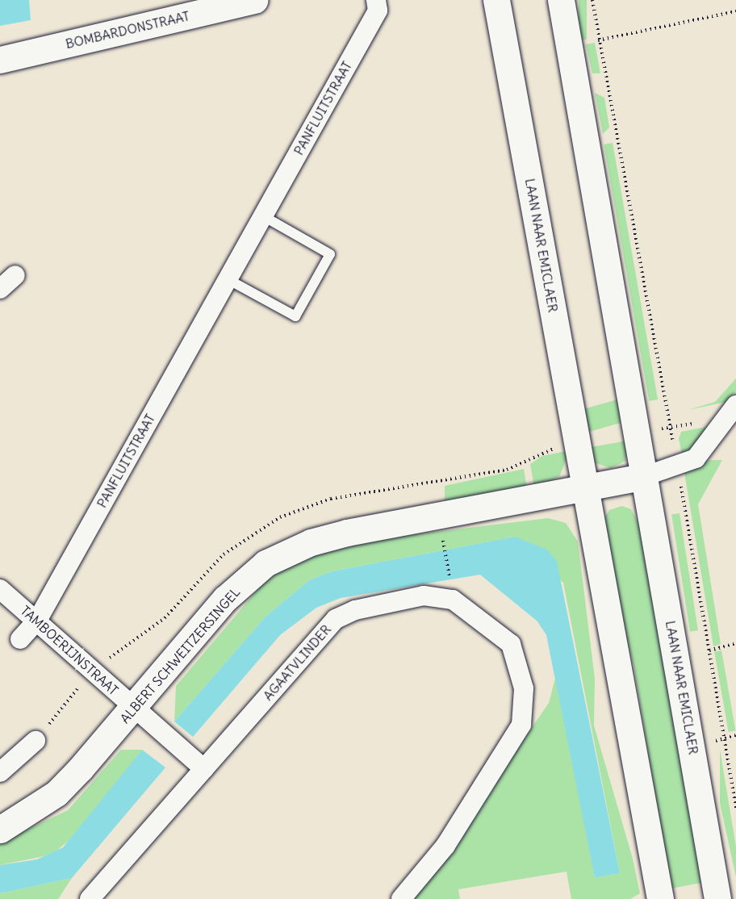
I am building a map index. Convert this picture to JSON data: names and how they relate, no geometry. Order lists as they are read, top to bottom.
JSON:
{
  "streets": {
    "street": [
      "BOMBARDONSTRAAT",
      "PANFLUITSTRAAT",
      "LAAN NAAR EMICLAER",
      "TAMBOERIJNSTRAAT",
      "ALBERT SCHWEITZERSINGEL",
      "AGAATVLINDER"
    ]
  },
  "crossings": [
    ["PANFLUITSTRAAT", "TAMBOERIJNSTRAAT"],
    ["LAAN NAAR EMICLAER", "ALBERT SCHWEITZERSINGEL"],
    ["TAMBOERIJNSTRAAT", "ALBERT SCHWEITZERSINGEL"],
    ["TAMBOERIJNSTRAAT", "AGAATVLINDER"]
  ]
}
